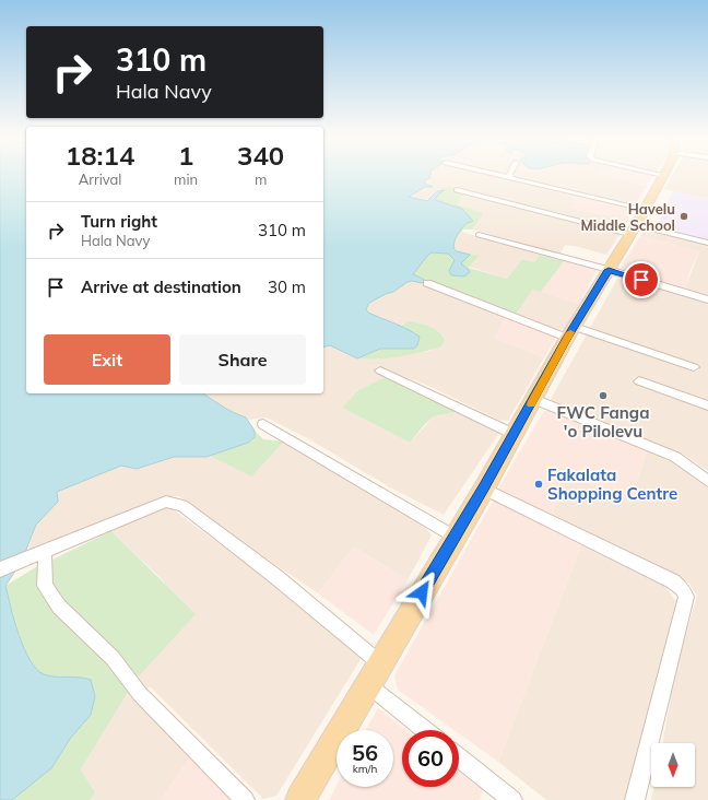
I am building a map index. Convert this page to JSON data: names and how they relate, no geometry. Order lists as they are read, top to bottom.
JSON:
{
  "places": ["Havelu Middle School", "FWC Fanga 'o Pilolevu", "Fakalata Shopping Centre"],
  "north": "bottom",
  "page": {
    "turn": ["310 m", "Hala Navy"],
    "eta": [
      "18:14",
      "Arrival",
      "1",
      "min",
      "340",
      "m"
    ],
    "list": [
      {
        "name": "Turn right",
        "note": "Hala Navy",
        "value": "310 m"
      },
      {
        "name": "Arrive at destination",
        "value": "30 m"
      }
    ],
    "buttons": ["Exit", "Share"],
    "speed": "56 km/h",
    "limit": "60"
  }
}
